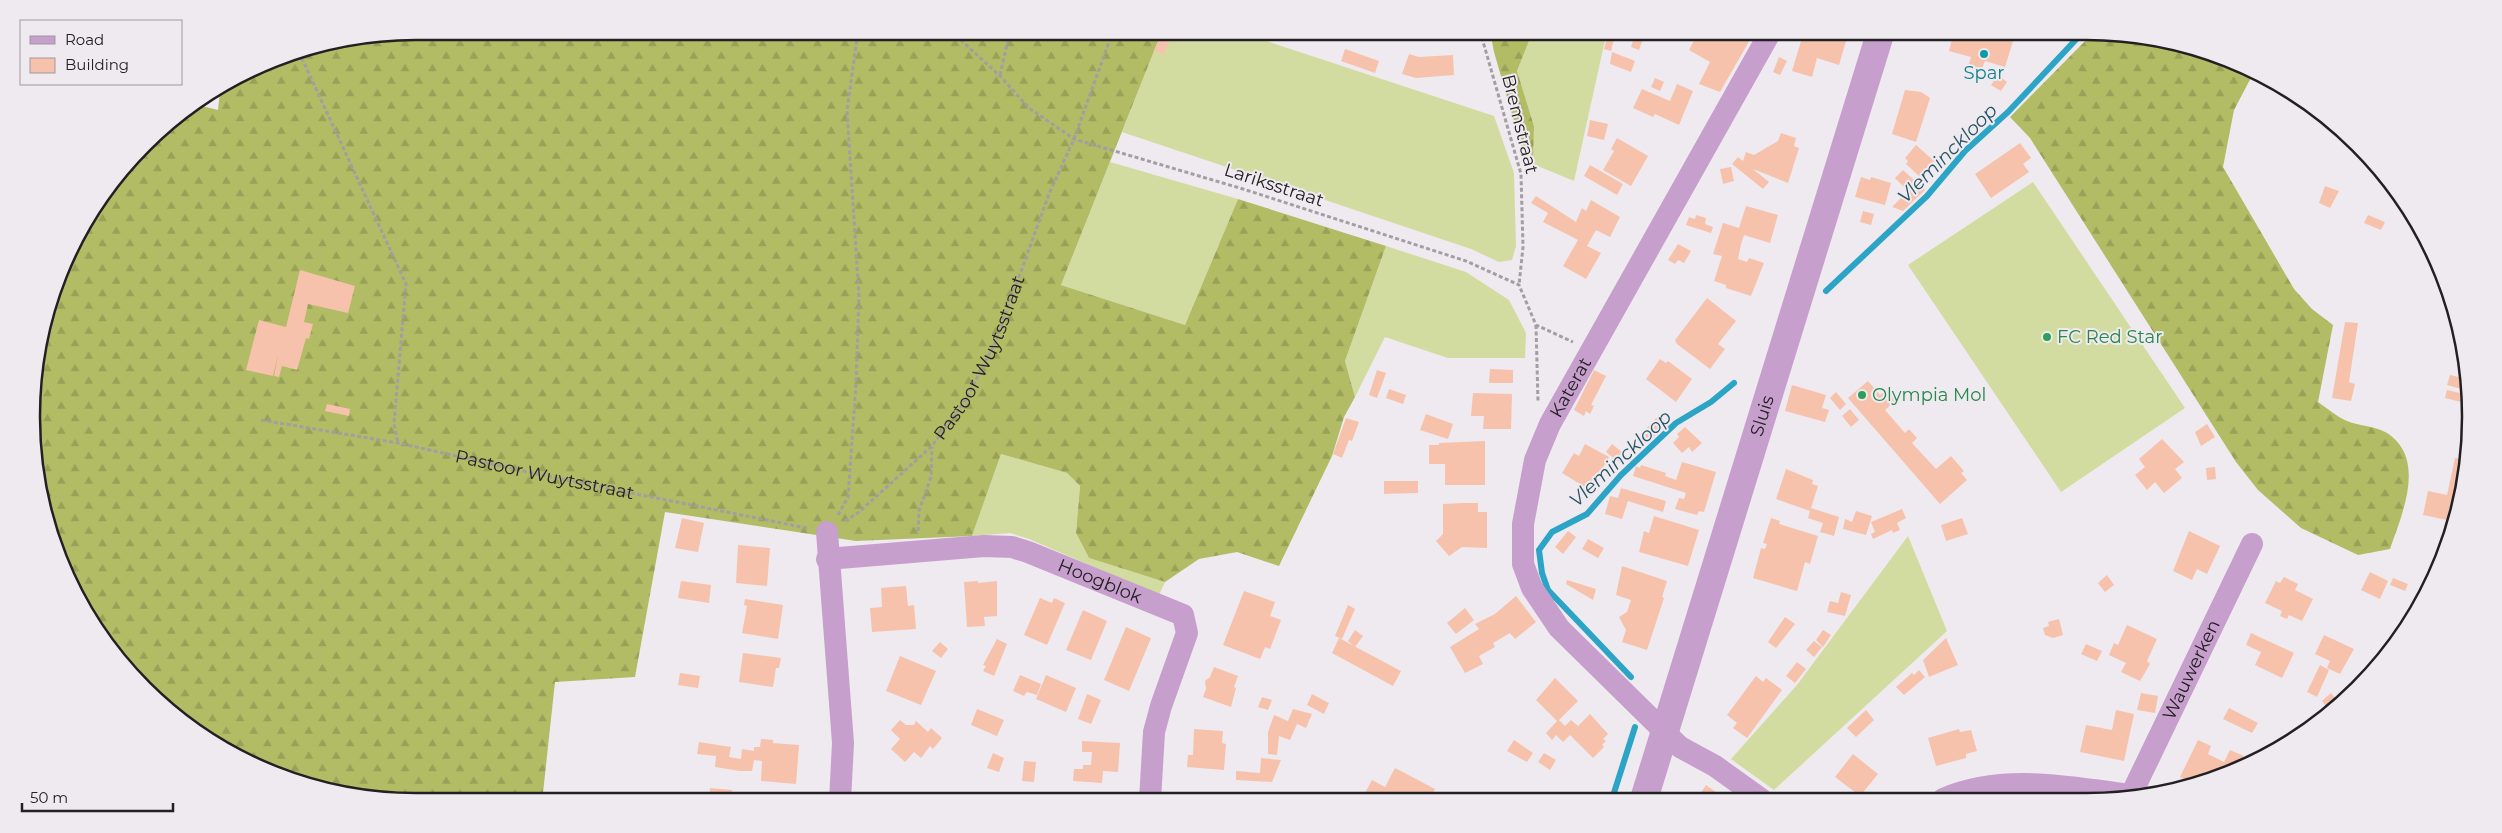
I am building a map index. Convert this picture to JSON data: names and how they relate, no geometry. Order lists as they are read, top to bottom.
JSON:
{
  "streets": {
    "street": [
      "Katerat",
      "Sluis",
      "Hoogblok",
      "Wauwerken"
    ],
    "path": ["Bremstraat", "Lariksstraat", "Pastoor Wuytsstraat"]
  },
  "crossings": [
    ["Bremstraat", "Lariksstraat"],
    ["Lariksstraat", "Pastoor Wuytsstraat"],
    ["Katerat", "Sluis"]
  ],
  "water": ["Vleminckloop"],
  "places": ["Spar", "FC Red Star", "Olympia Mol"],
  "legend": ["Road", "Building"],
  "scale_bar": "50 m"
}
